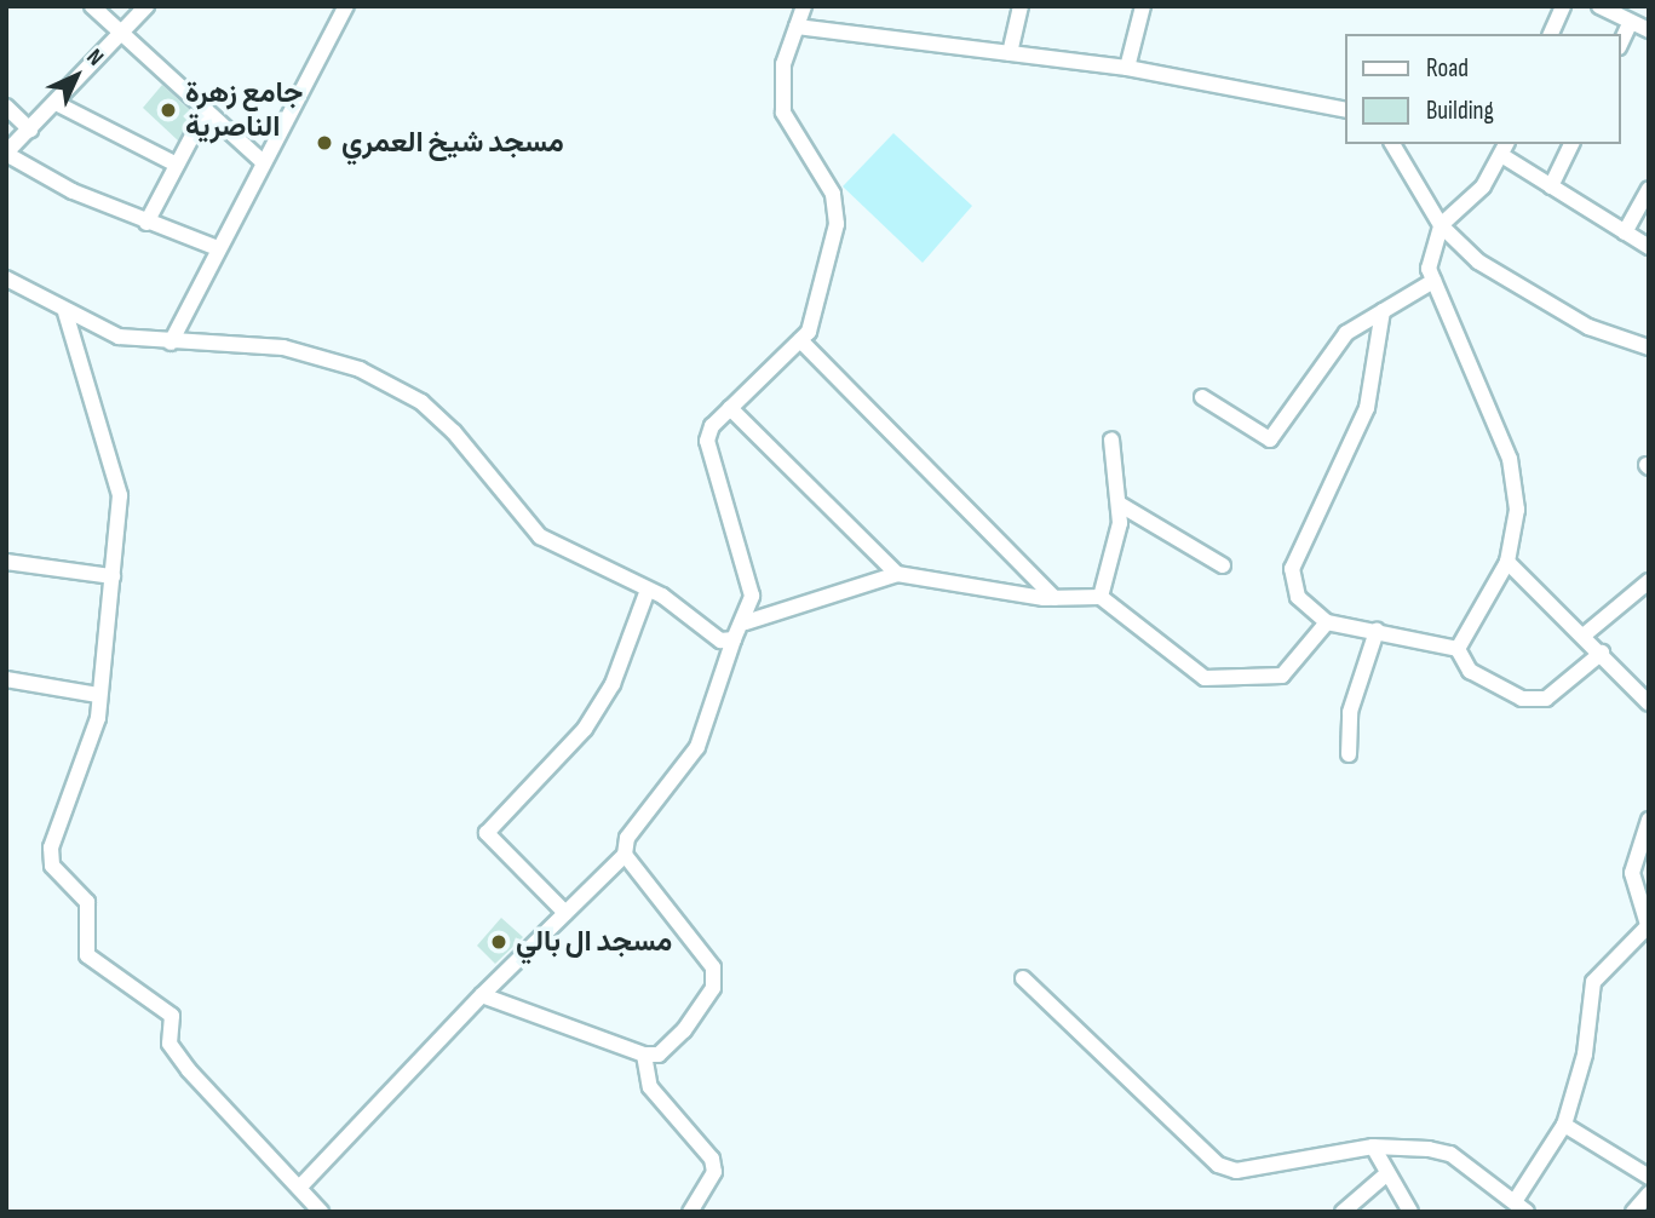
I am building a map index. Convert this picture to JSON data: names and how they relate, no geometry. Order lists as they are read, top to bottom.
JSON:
{
  "places": ["جامع زهرة الناصرية", "مسجد شيخ العمري", "مسجد ال بالي"],
  "legend": ["Road", "Building"],
  "north": "top right"
}
